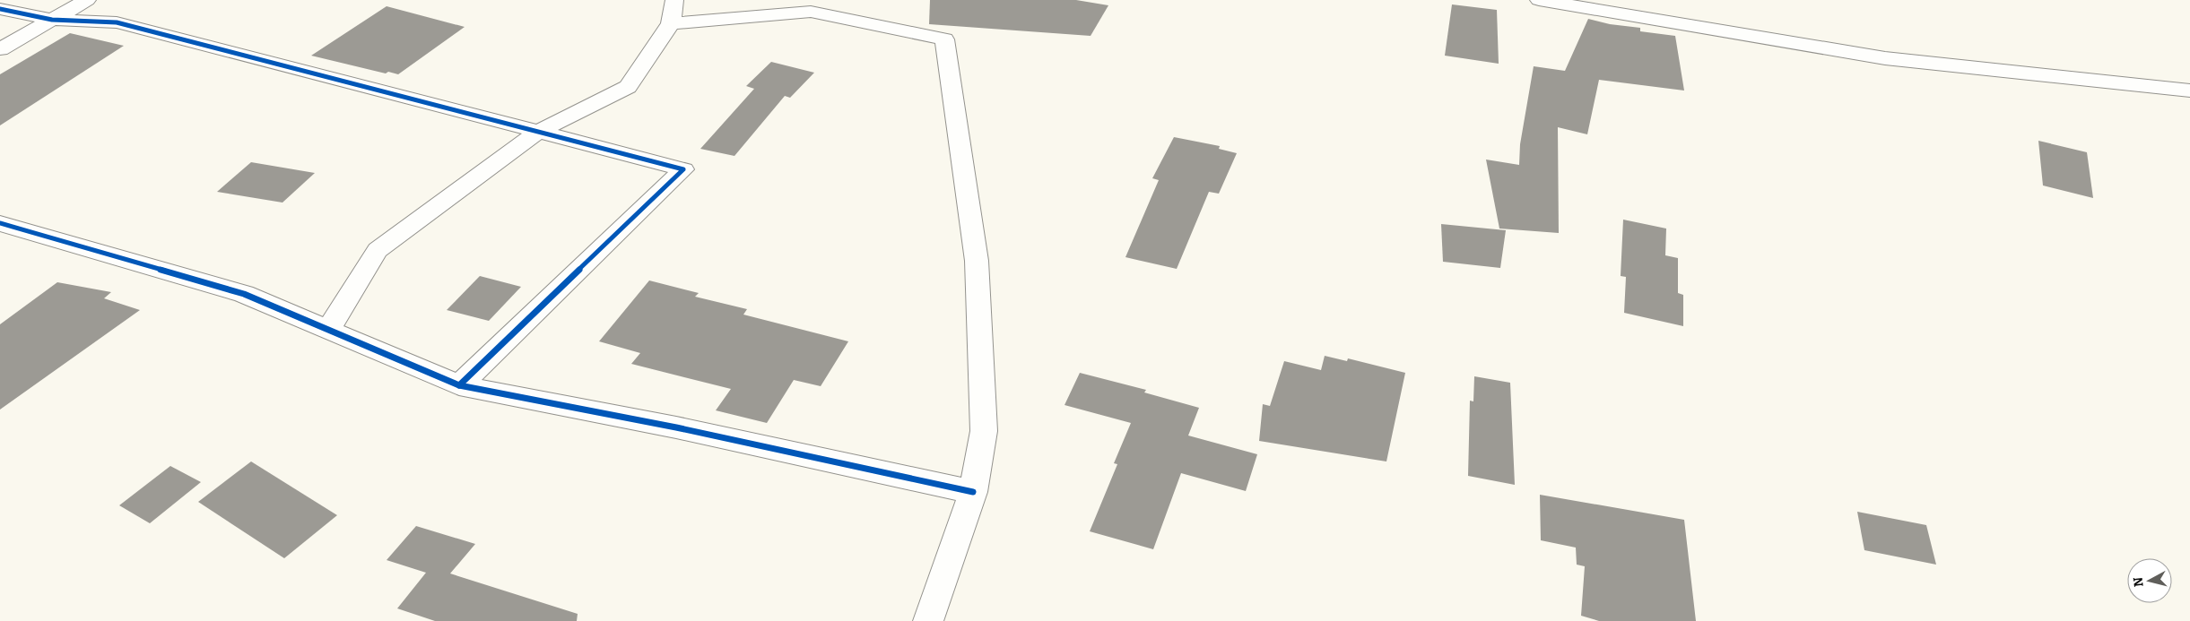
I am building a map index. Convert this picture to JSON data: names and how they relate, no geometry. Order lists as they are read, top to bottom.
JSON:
{
  "north": "left"
}
